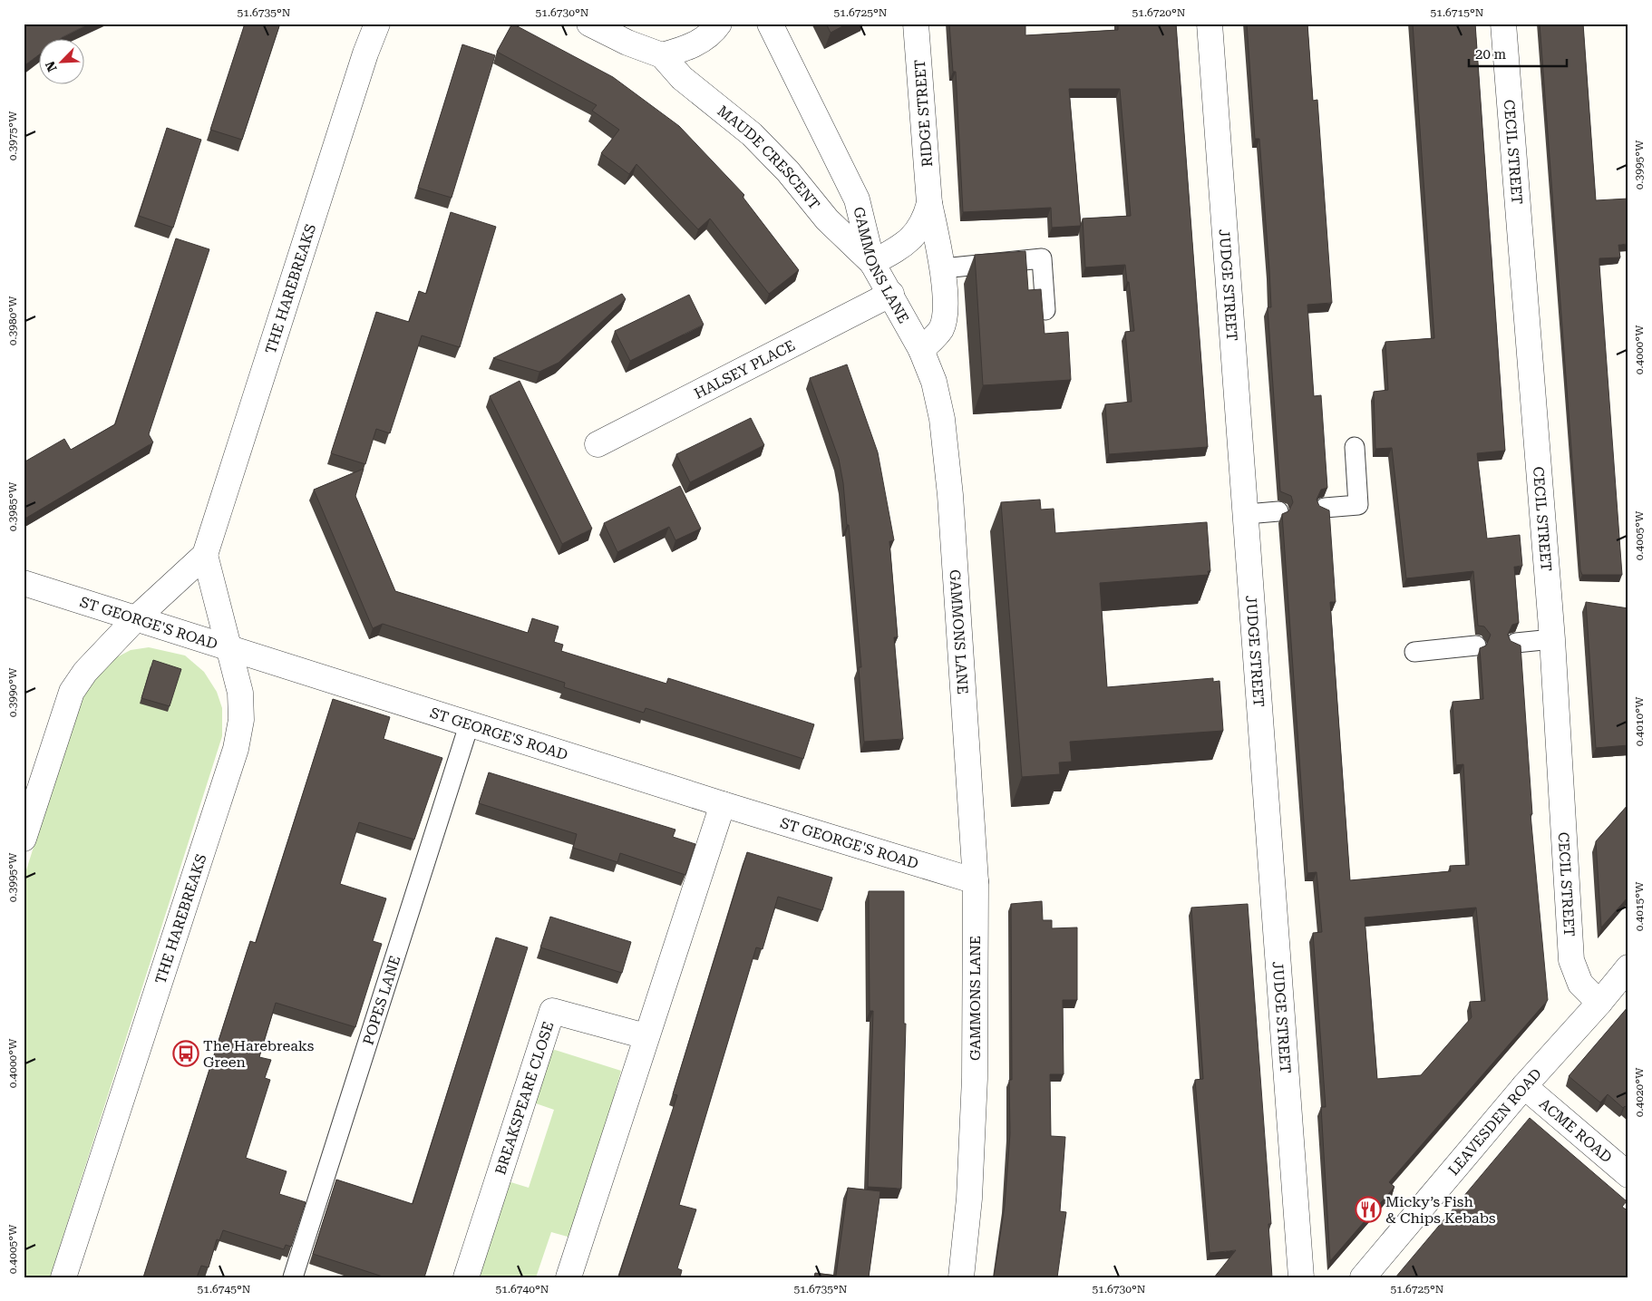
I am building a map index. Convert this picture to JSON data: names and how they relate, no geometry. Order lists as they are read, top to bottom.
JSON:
{
  "streets": {
    "street": [
      "RIDGE STREET",
      "CECIL STREET",
      "MAUDE CRESCENT",
      "GAMMONS LANE",
      "JUDGE STREET",
      "THE HAREBREAKS",
      "HALSEY PLACE",
      "ST GEORGE'S ROAD",
      "BREAKSPEARE CLOSE",
      "LEAVESDEN ROAD",
      "ACME ROAD"
    ],
    "lane": ["POPES LANE"]
  },
  "crossings": [
    ["RIDGE STREET", "MAUDE CRESCENT"],
    ["RIDGE STREET", "GAMMONS LANE"],
    ["CECIL STREET", "LEAVESDEN ROAD"],
    ["MAUDE CRESCENT", "GAMMONS LANE"],
    ["GAMMONS LANE", "HALSEY PLACE"],
    ["GAMMONS LANE", "ST GEORGE'S ROAD"],
    ["THE HAREBREAKS", "ST GEORGE'S ROAD"],
    ["ST GEORGE'S ROAD", "POPES LANE"],
    ["LEAVESDEN ROAD", "ACME ROAD"]
  ],
  "places": {
    "bus stop": ["The Harebreaks Green"],
    "restaurant": ["Micky’s Fish & Chips Kebabs"]
  },
  "scale_bar": "20 m",
  "north": "bottom left",
  "coordinates": [
    "51.6735°N",
    "51.6730°N",
    "51.6725°N",
    "51.6720°N",
    "51.6715°N",
    "0.3975°W",
    "0.3995°W",
    "0.3980°W",
    "0.4000°W",
    "0.3985°W",
    "0.4005°W",
    "0.3990°W",
    "0.4010°W",
    "0.4015°W",
    "0.4020°W",
    "51.6745°N",
    "51.6740°N"
  ]
}
